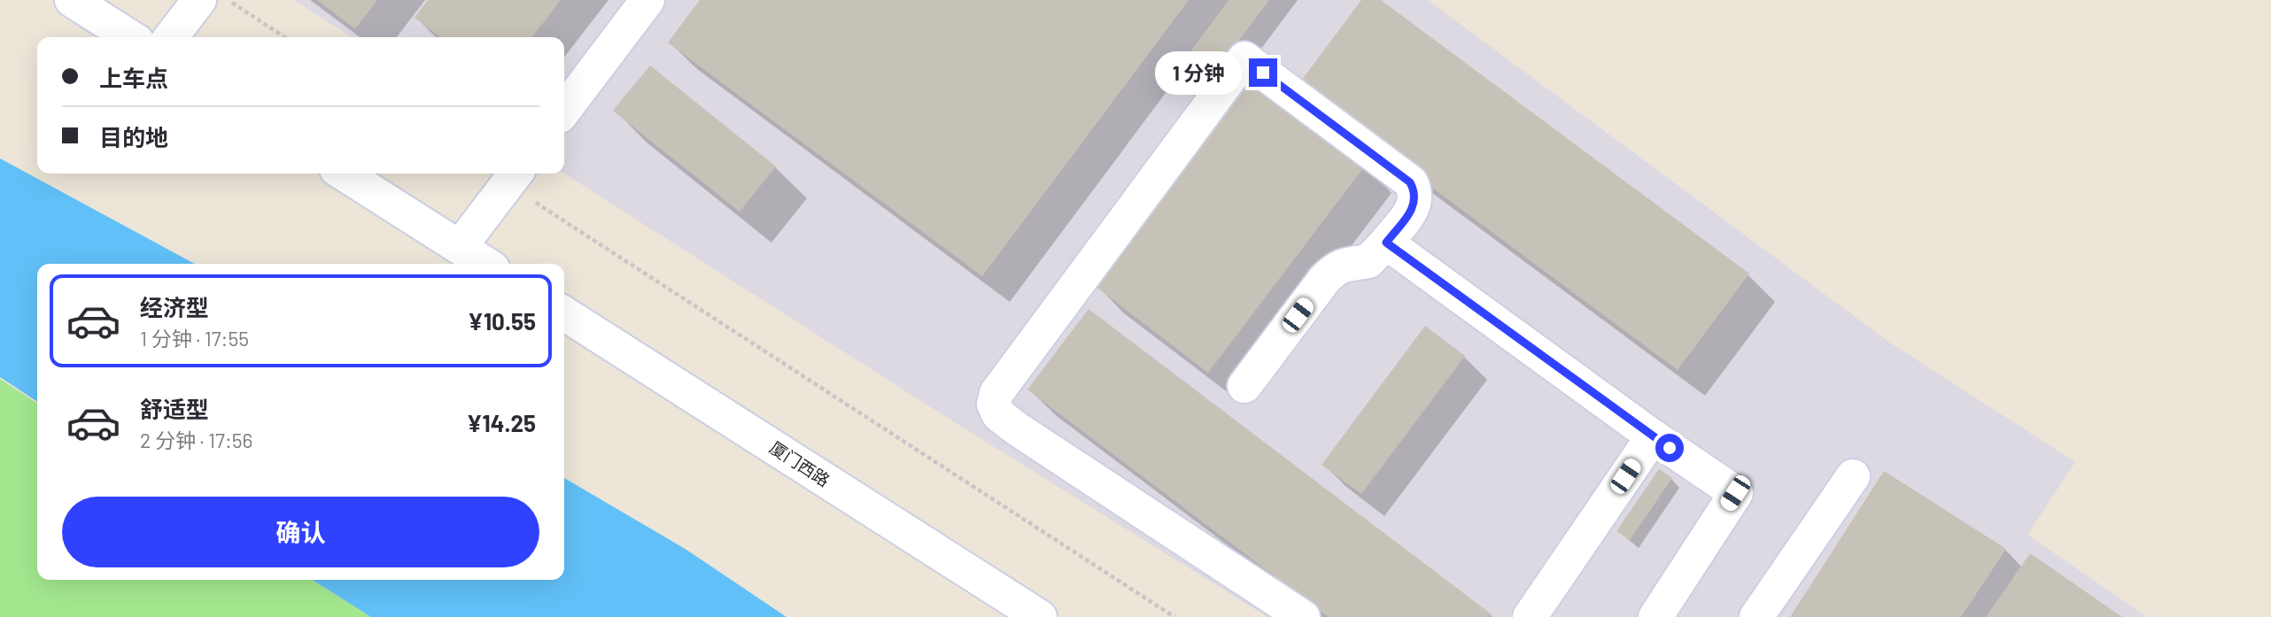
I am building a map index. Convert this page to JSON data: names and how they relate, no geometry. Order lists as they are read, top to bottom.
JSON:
{
  "streets": {
    "street": ["厦门西路"]
  },
  "page": {
    "banner": ["上车点", "目的地"],
    "bubble": "1 分钟",
    "list": [
      {
        "name": "经济型",
        "note": "1 分钟 · 17:55",
        "value": "¥10.55"
      },
      {
        "name": "舒适型",
        "note": "2 分钟 · 17:56",
        "value": "¥14.25"
      }
    ],
    "buttons": "确认"
  }
}
